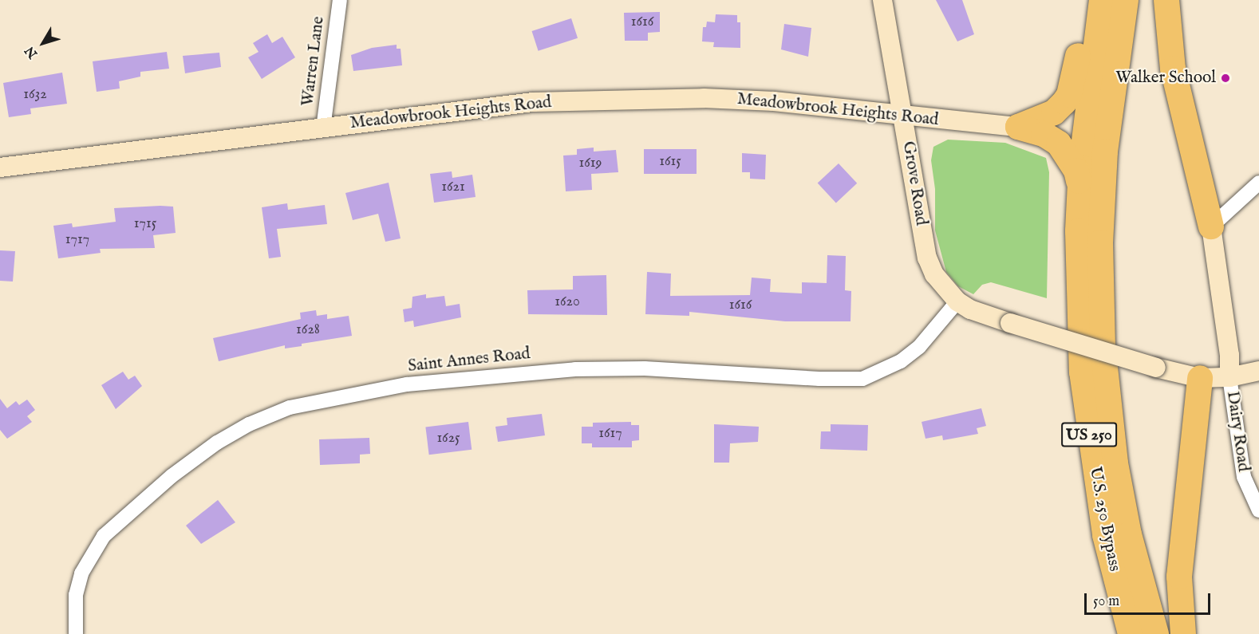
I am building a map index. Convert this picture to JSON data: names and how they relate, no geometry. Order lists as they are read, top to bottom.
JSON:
{
  "streets": {
    "highway": ["US 250", "U.S. 250 Bypass"],
    "street": [
      "Warren Lane",
      "Meadowbrook Heights Road",
      "Grove Road",
      "Saint Annes Road",
      "Dairy Road"
    ]
  },
  "crossings": [
    ["Warren Lane", "Meadowbrook Heights Road"],
    ["Meadowbrook Heights Road", "Grove Road"],
    ["Grove Road", "Saint Annes Road"],
    ["Grove Road", "Dairy Road"],
    ["US 250", "U.S. 250 Bypass"]
  ],
  "places": ["Walker School"],
  "house_numbers": [
    "1616",
    "1632",
    "1615",
    "1619",
    "1621",
    "1715",
    "1717",
    "1620",
    "1616",
    "1628",
    "1617",
    "1625"
  ],
  "scale_bar": "50 m",
  "north": "bottom left"
}
